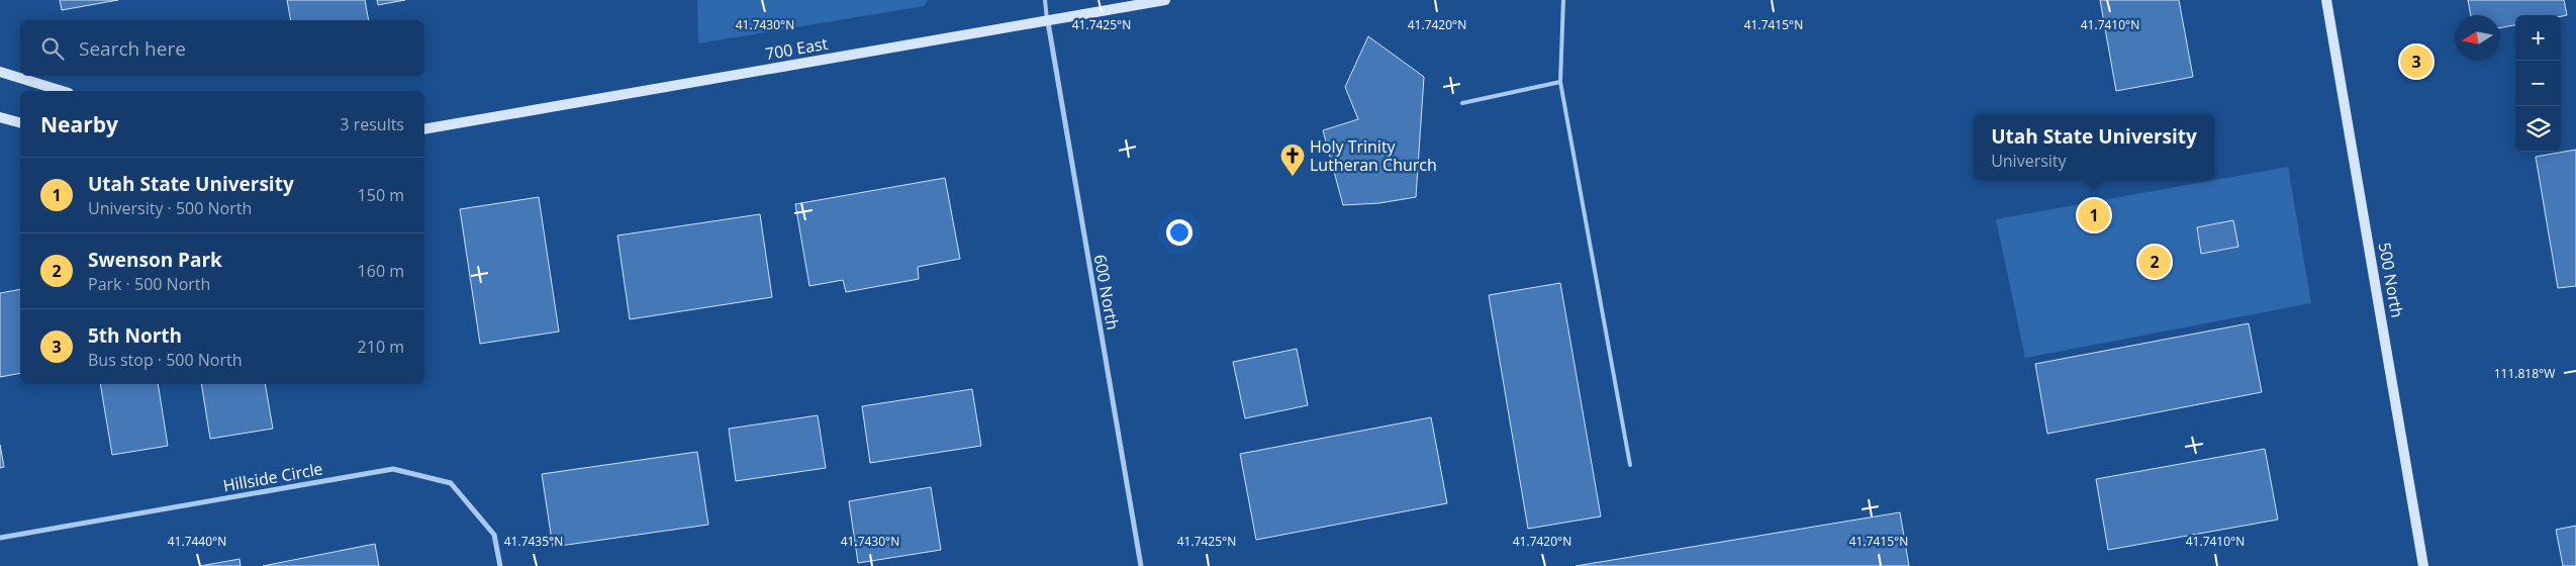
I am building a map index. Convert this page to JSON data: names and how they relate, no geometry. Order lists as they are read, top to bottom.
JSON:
{
  "streets": {
    "main road": ["700 East", "500 North"],
    "street": ["600 North", "Hillside Circle"]
  },
  "crossings": [
    ["700 East", "600 North"]
  ],
  "places": {
    "church": ["Holy Trinity Lutheran Church"]
  },
  "north": "left",
  "page": {
    "map_buttons": ["+", "−"],
    "search": "Search here",
    "pins": ["3", "1", "2"],
    "heading": ["Nearby", "3 results"],
    "popup": ["Utah State University", "University"],
    "list": [
      {
        "mark": "1",
        "name": "Utah State University",
        "note": "University · 500 North",
        "value": "150 m"
      },
      {
        "mark": "2",
        "name": "Swenson Park",
        "note": "Park · 500 North",
        "value": "160 m"
      },
      {
        "mark": "3",
        "name": "5th North",
        "note": "Bus stop · 500 North",
        "value": "210 m"
      }
    ]
  },
  "coordinates": [
    "41.7430°N",
    "41.7425°N",
    "41.7420°N",
    "41.7415°N",
    "41.7410°N",
    "111.818°W",
    "41.7440°N",
    "41.7435°N"
  ]
}
